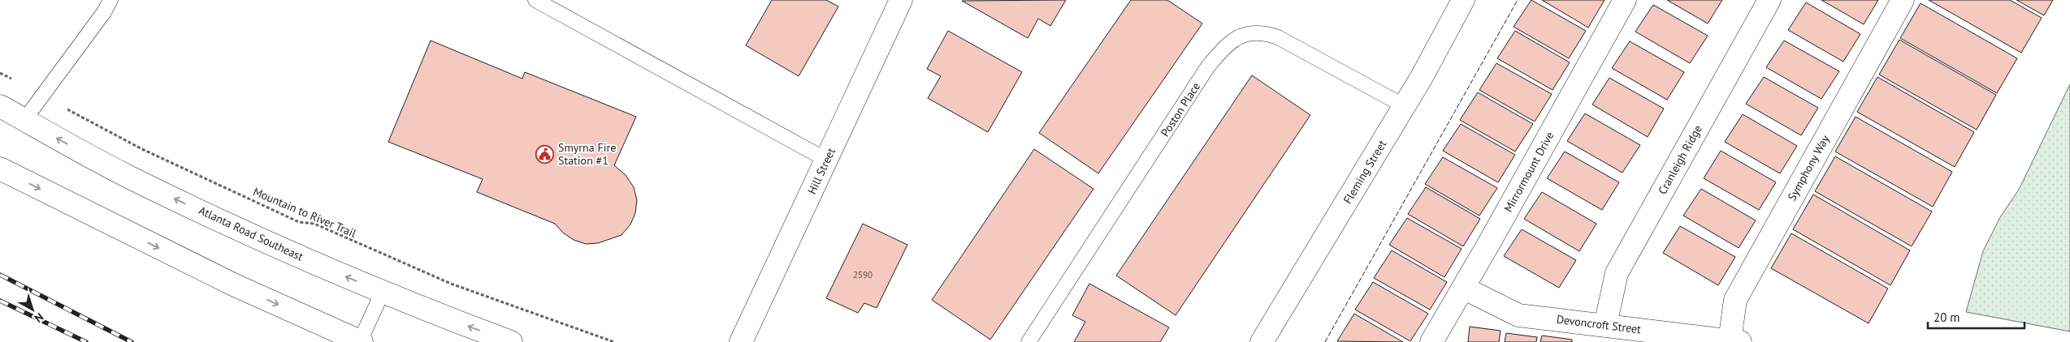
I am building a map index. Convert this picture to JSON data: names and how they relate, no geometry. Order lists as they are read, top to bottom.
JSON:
{
  "streets": {
    "street": [
      "Cranleigh Ridge",
      "Symphony Way",
      "Hill Street",
      "Fleming Street",
      "Mirrormount Drive",
      "Atlanta Road Southeast",
      "Devoncroft Street"
    ],
    "lane": ["Poston Place"],
    "path": ["Mountain to River Trail"]
  },
  "crossings": [
    ["Poston Place", "Fleming Street"],
    ["Cranleigh Ridge", "Devoncroft Street"],
    ["Symphony Way", "Devoncroft Street"],
    ["Mirrormount Drive", "Devoncroft Street"]
  ],
  "places": {
    "public building": ["Smyrna Fire Station #1"]
  },
  "house_numbers": ["2590"],
  "scale_bar": "20 m",
  "north": "bottom right"
}
